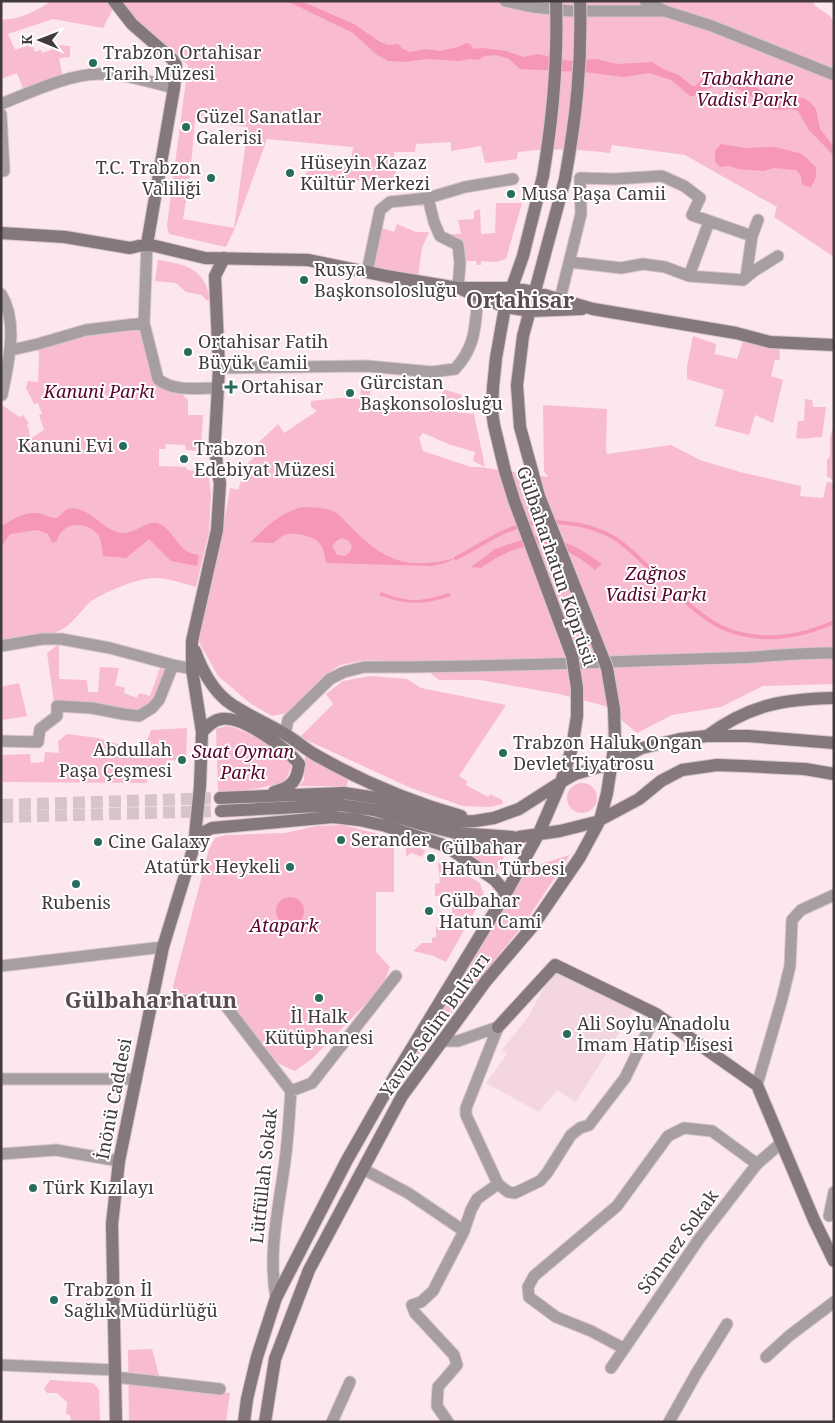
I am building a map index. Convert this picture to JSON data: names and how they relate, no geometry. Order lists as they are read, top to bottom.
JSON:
{
  "streets": {
    "main road": ["Gülbaharhatun Köprüsü", "Yavuz Selim Bulvarı", "İnönü Caddesi"],
    "street": ["Lütfüllah Sokak", "Sönmez Sokak"]
  },
  "crossings": [
    ["Gülbaharhatun Köprüsü", "Yavuz Selim Bulvarı"],
    ["Yavuz Selim Bulvarı", "Lütfüllah Sokak"],
    ["İnönü Caddesi", "Lütfüllah Sokak"]
  ],
  "districts": ["Ortahisar", "Gülbaharhatun"],
  "parks": [
    "Tabakhane Vadisi Parkı",
    "Kanuni Parkı",
    "Zağnos Vadisi Parkı",
    "Suat Oyman Parkı",
    "Atapark"
  ],
  "places": {
    "other": [
      "Trabzon Ortahisar Tarih Müzesi",
      "Güzel Sanatlar Galerisi",
      "Hüseyin Kazaz Kültür Merkezi",
      "T.C. Trabzon Valiliği",
      "Musa Paşa Camii",
      "Rusya Başkonsolosluğu",
      "Ortahisar Fatih Büyük Camii",
      "Gürcistan Başkonsolosluğu",
      "Kanuni Evi",
      "Trabzon Edebiyat Müzesi",
      "Trabzon Haluk Ongan Devlet Tiyatrosu",
      "Abdullah Paşa Çeşmesi",
      "Serander",
      "Cine Galaxy",
      "Gülbahar Hatun Türbesi",
      "Atatürk Heykeli",
      "Rubenis",
      "Gülbahar Hatun Cami",
      "İl Halk Kütüphanesi",
      "Ali Soylu Anadolu İmam Hatip Lisesi",
      "Türk Kızılayı",
      "Trabzon İl Sağlık Müdürlüğü"
    ],
    "health": ["Ortahisar"]
  },
  "north": "left"
}
